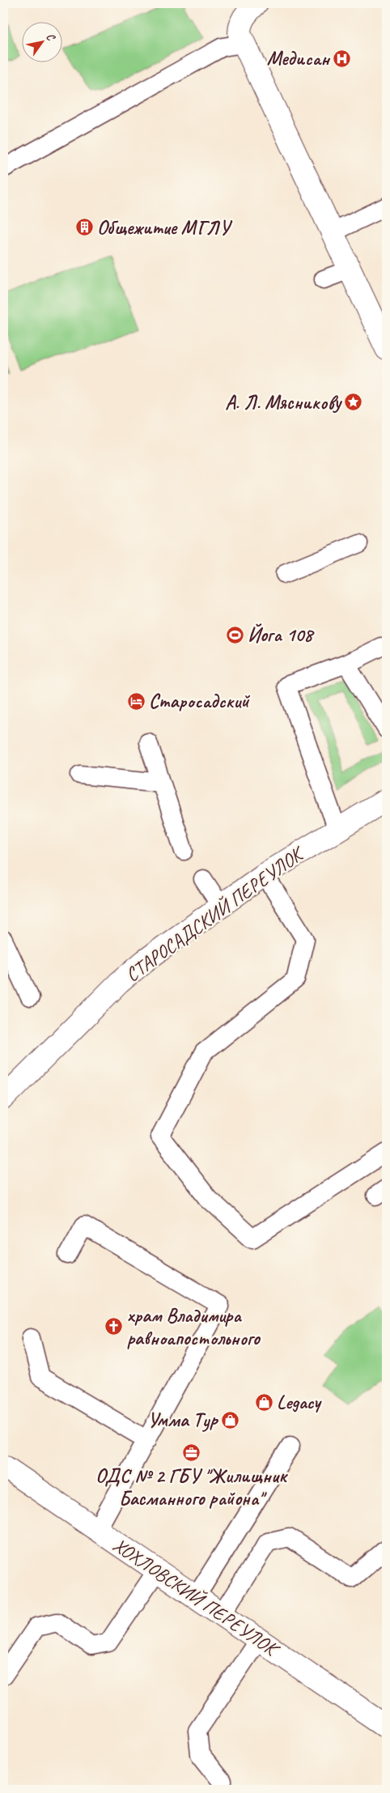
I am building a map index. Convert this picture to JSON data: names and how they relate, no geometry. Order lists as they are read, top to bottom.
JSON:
{
  "streets": {
    "street": ["СТАРОСАДСКИЙ ПЕРЕУЛОК", "ХОХЛОВСКИЙ ПЕРЕУЛОК"]
  },
  "places": {
    "hospital": ["Медисан"],
    "building": ["Общежитие МГЛУ"],
    "place": ["А. Л. Мясникову"],
    "sports": ["Йога 108"],
    "hotel": ["Старосадский"],
    "church": ["храм Владимира равноапостольного"],
    "shop": ["Legacy", "Умма Тур"],
    "office": ["ОДС № 2 ГБУ \"Жилищник Басманного района\""]
  },
  "north": "top right"
}
